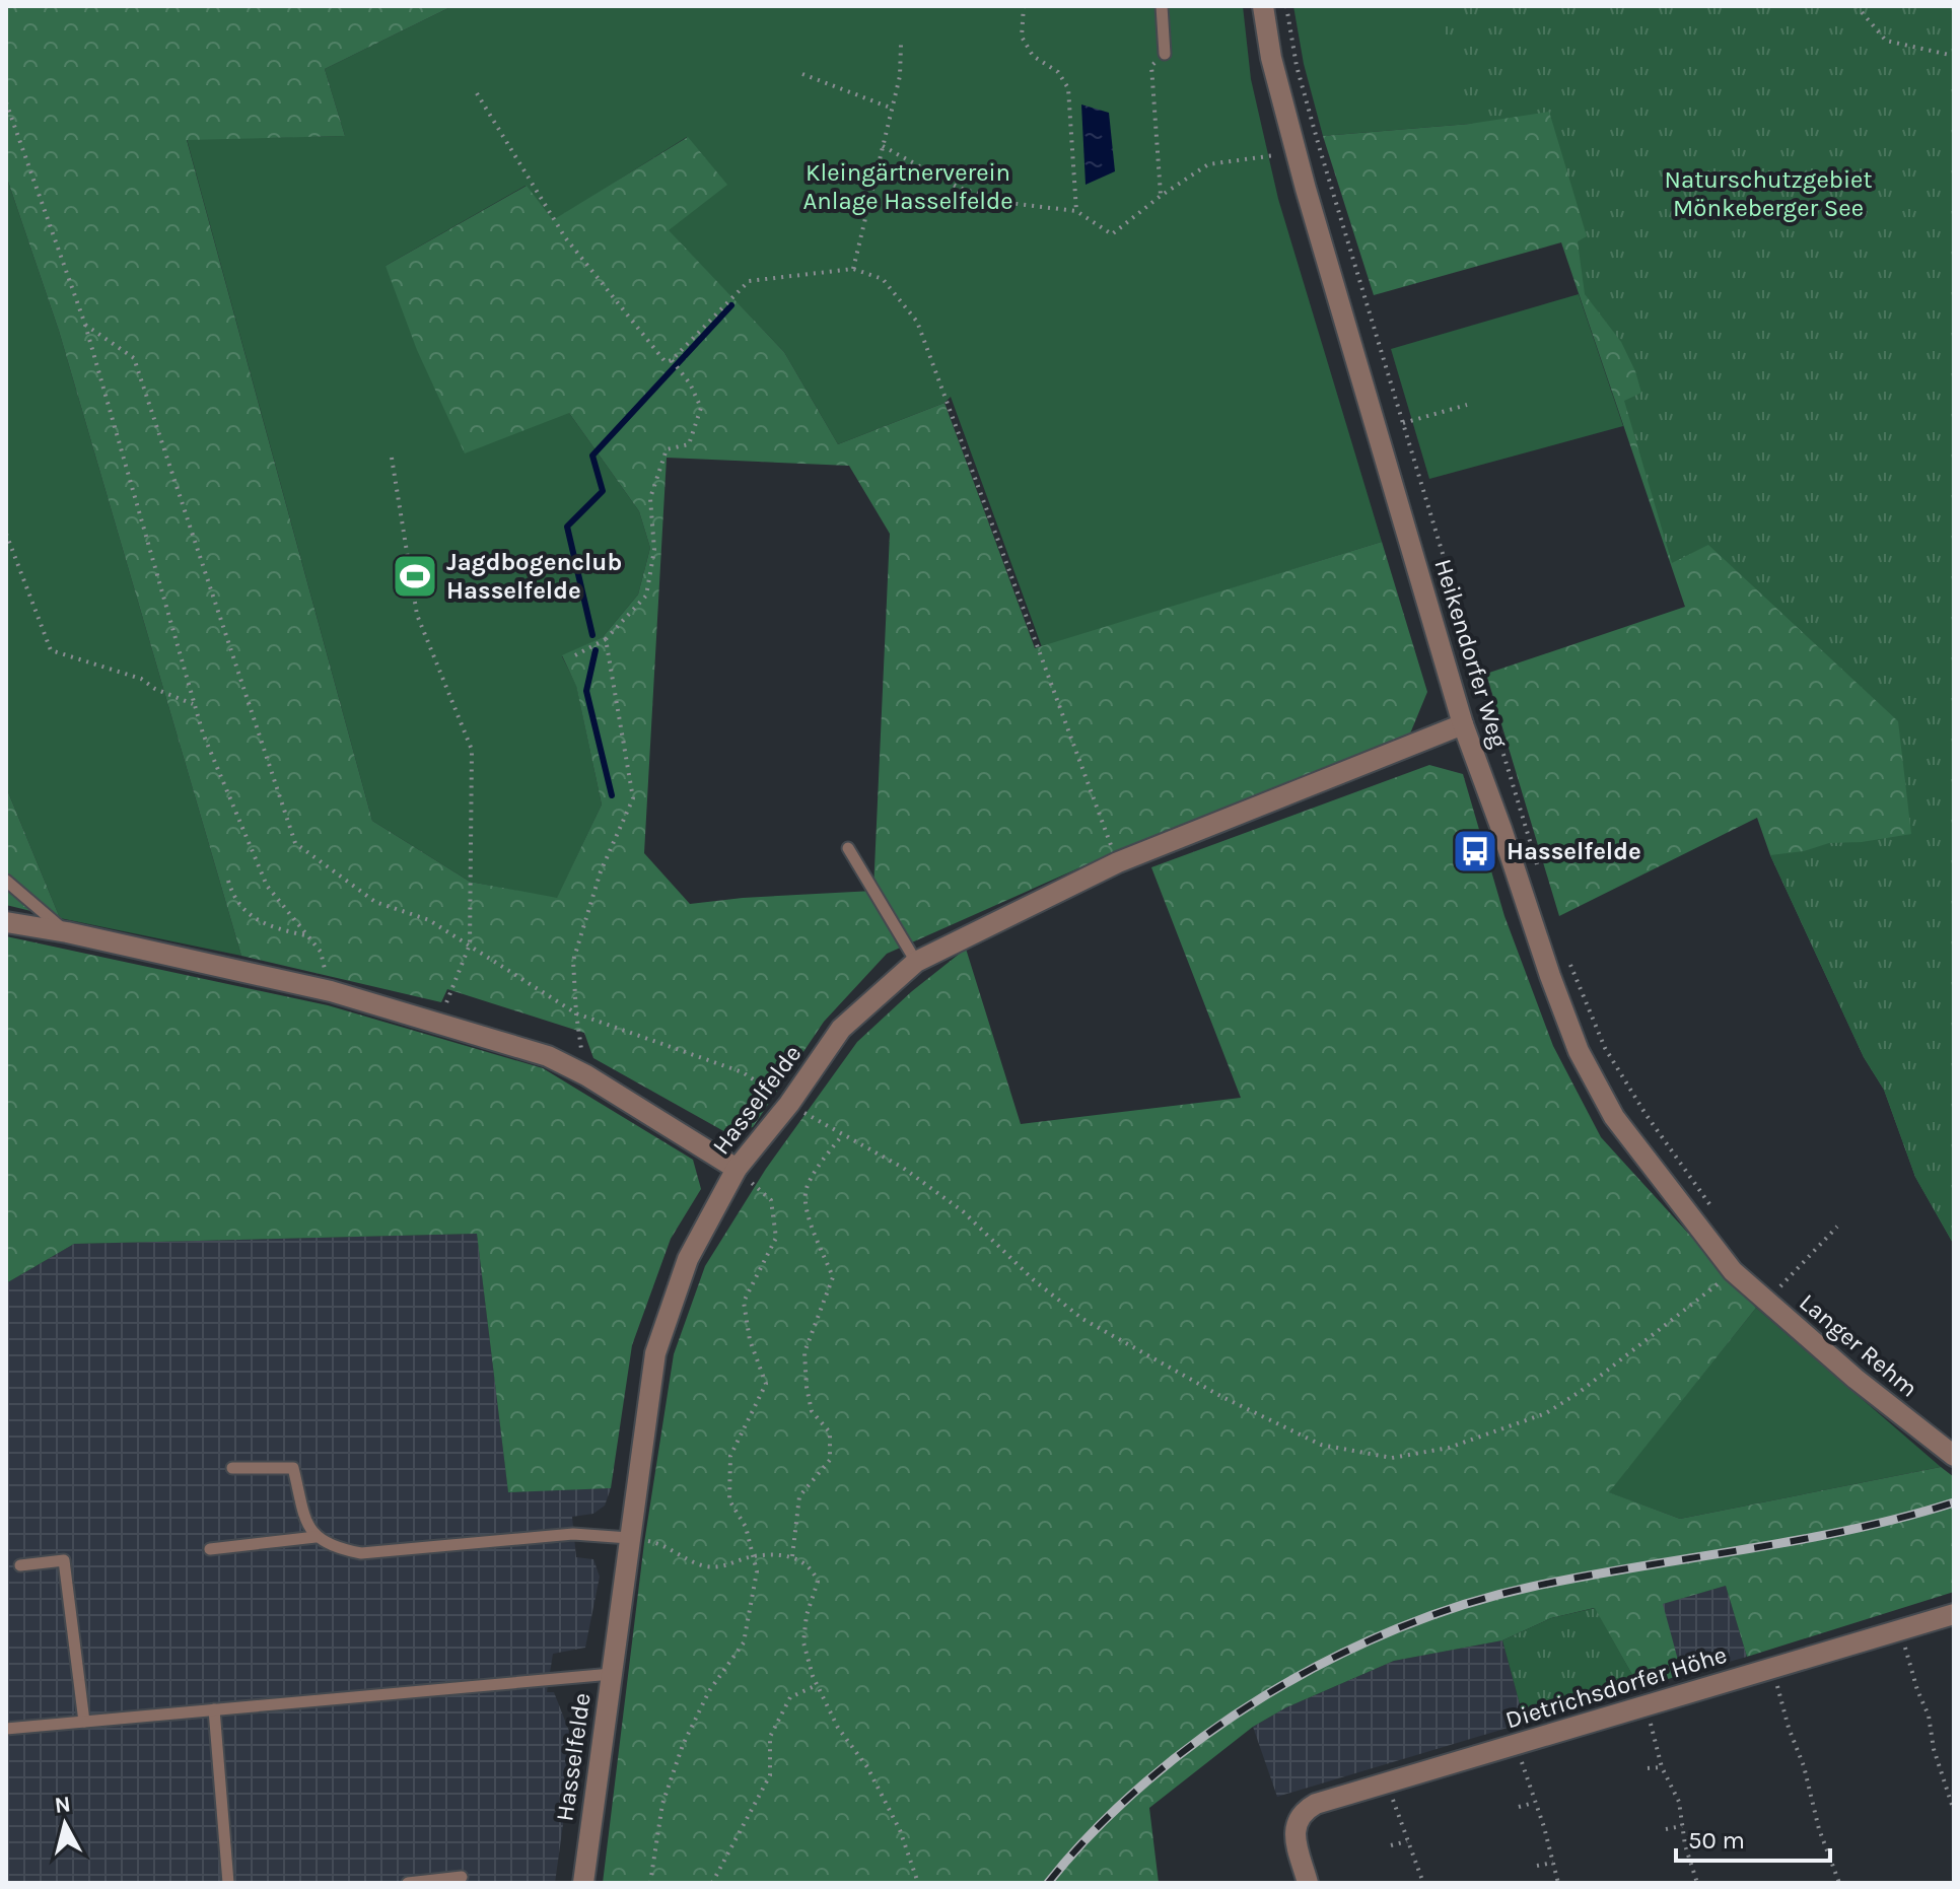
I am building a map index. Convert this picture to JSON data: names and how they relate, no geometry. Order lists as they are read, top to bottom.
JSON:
{
  "streets": {
    "street": [
      "Heikendorfer Weg",
      "Hasselfelde",
      "Langer Rehm",
      "Dietrichsdorfer Höhe"
    ]
  },
  "crossings": [
    ["Heikendorfer Weg", "Hasselfelde"],
    ["Heikendorfer Weg", "Langer Rehm"]
  ],
  "parks": ["Kleingärtnerverein Anlage Hasselfelde", "Naturschutzgebiet Mönkeberger See"],
  "places": {
    "sports": ["Jagdbogenclub Hasselfelde"],
    "bus stop": ["Hasselfelde"]
  },
  "scale_bar": "50 m",
  "north": "top"
}
